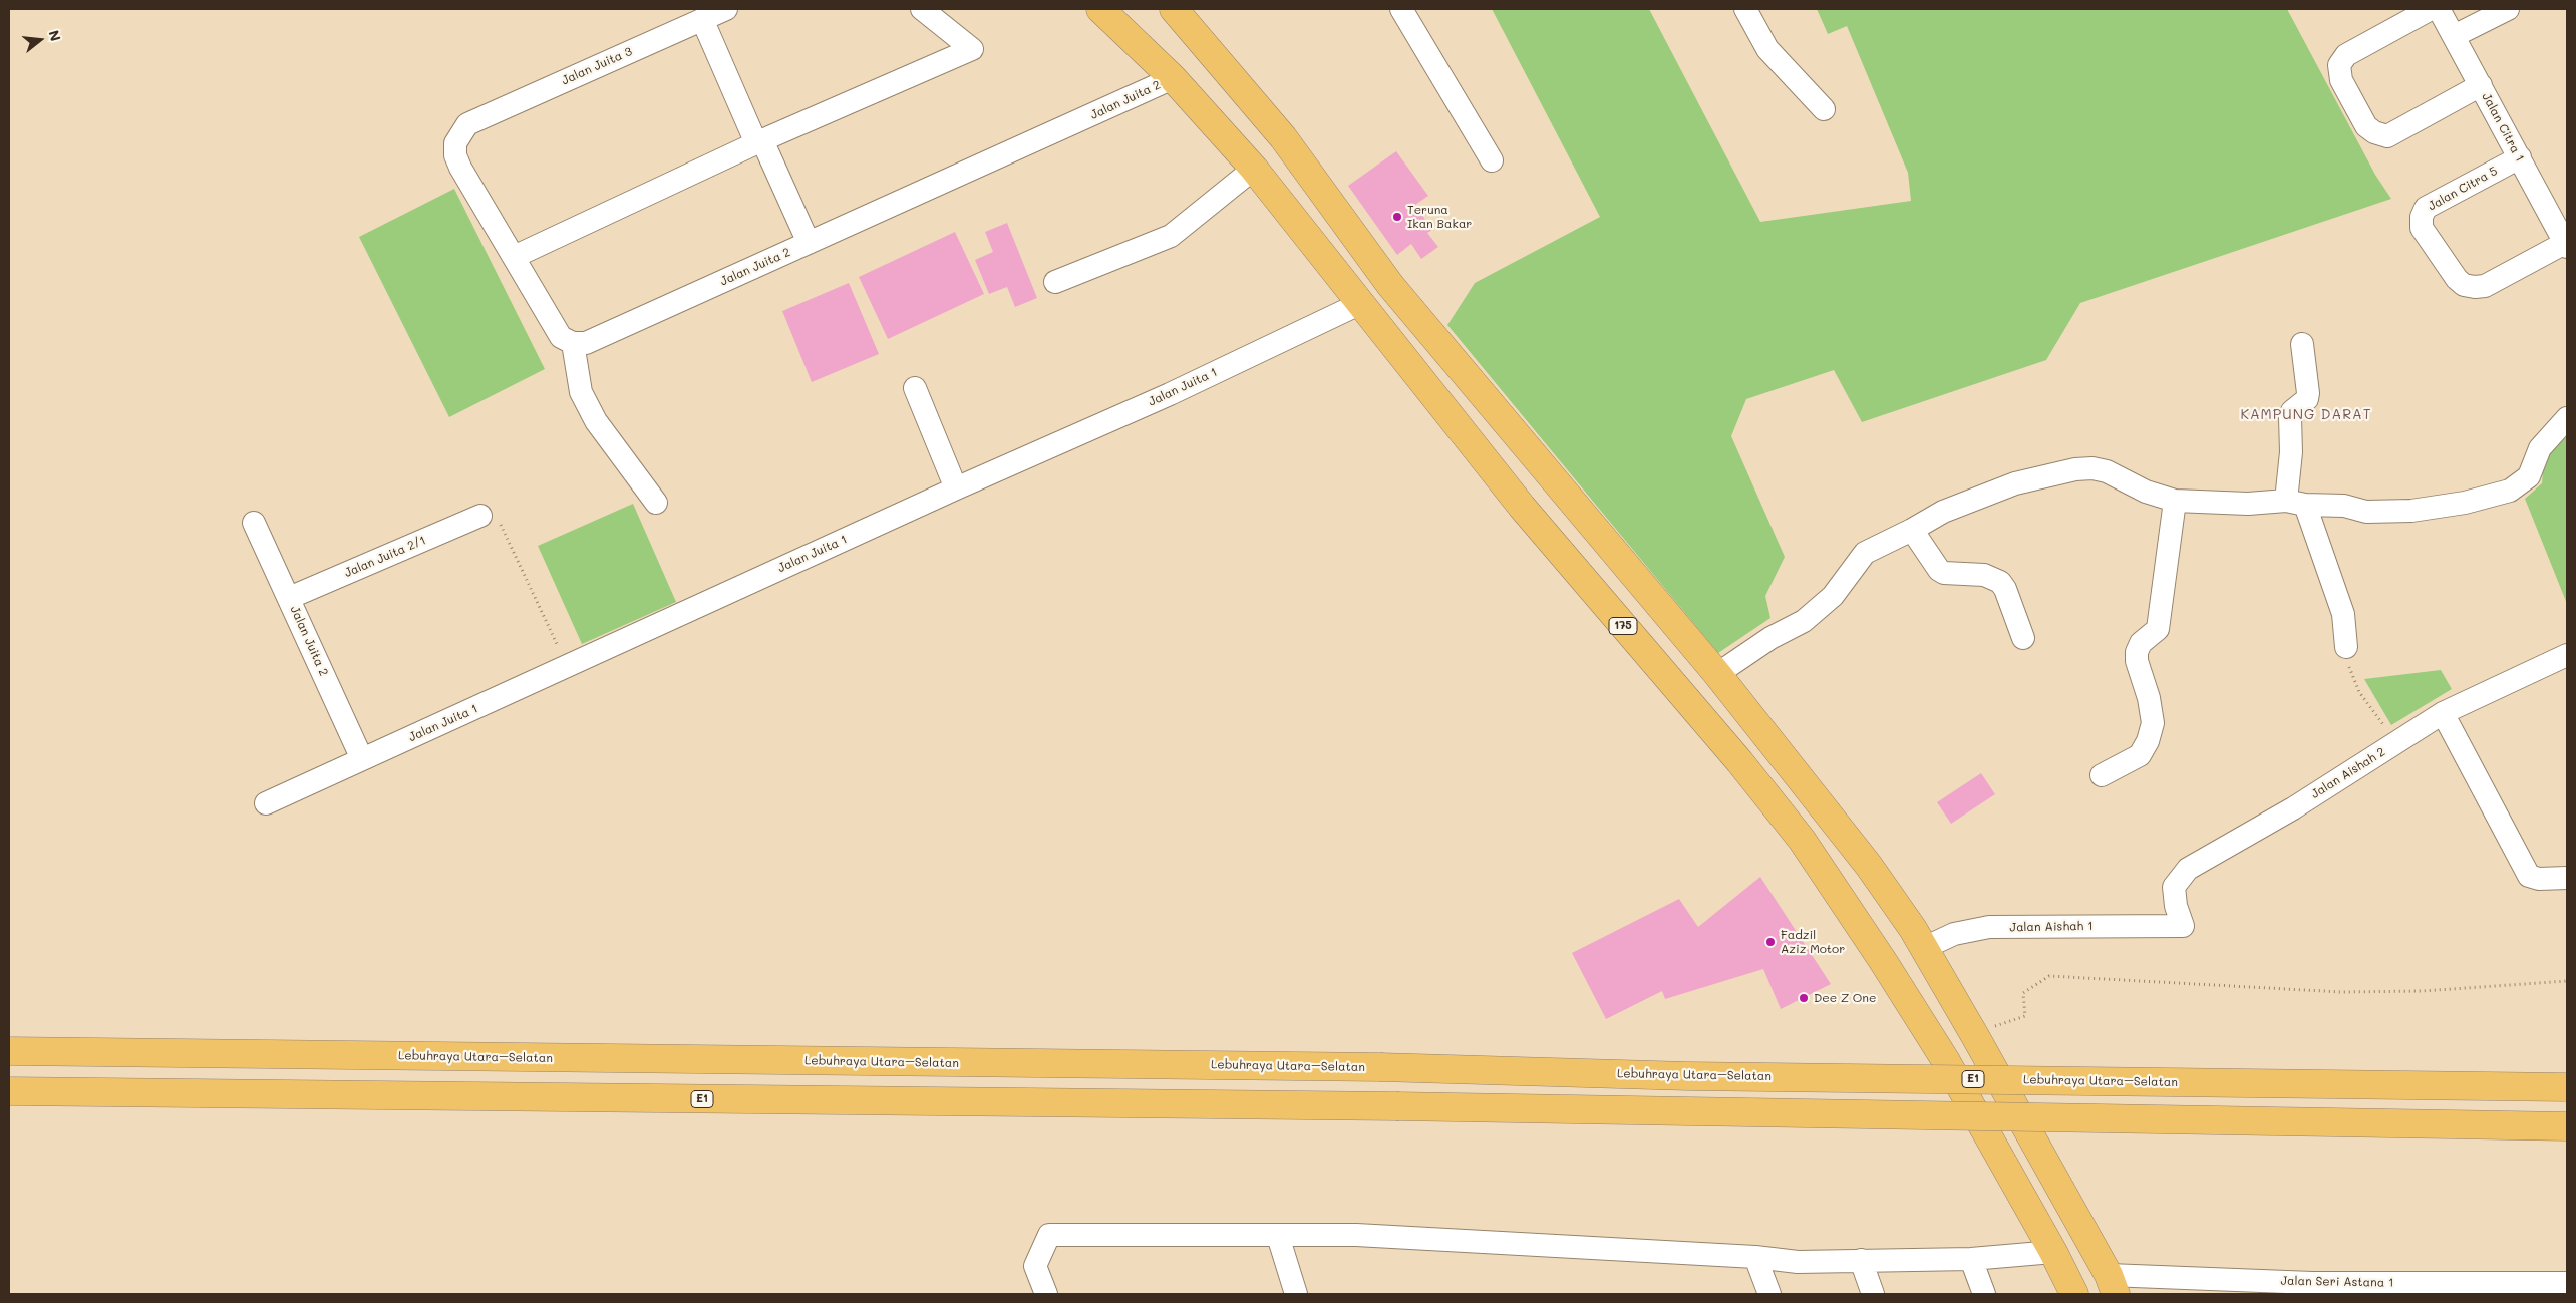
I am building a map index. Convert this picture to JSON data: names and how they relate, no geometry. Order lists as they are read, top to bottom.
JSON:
{
  "streets": {
    "highway": ["175", "Lebuhraya Utara–Selatan", "E1"],
    "street": [
      "Jalan Juita 3",
      "Jalan Juita 2",
      "Jalan Citra 1",
      "Jalan Citra 5",
      "Jalan Juita 1",
      "Jalan Juita 2/1",
      "Jalan Aishah 2",
      "Jalan Aishah 1",
      "Jalan Seri Astana 1"
    ]
  },
  "crossings": [
    ["Jalan Juita 2", "Jalan Juita 1"],
    ["Jalan Juita 2", "Jalan Juita 2/1"],
    ["Jalan Juita 2", "175"],
    ["Jalan Citra 1", "Jalan Citra 5"],
    ["Jalan Juita 1", "175"],
    ["Jalan Aishah 2", "Jalan Aishah 1"]
  ],
  "districts": ["KAMPUNG DARAT"],
  "places": ["Teruna Ikan Bakar", "Fadzil Aziz Motor", "Dee Z One"],
  "north": "right"
}
